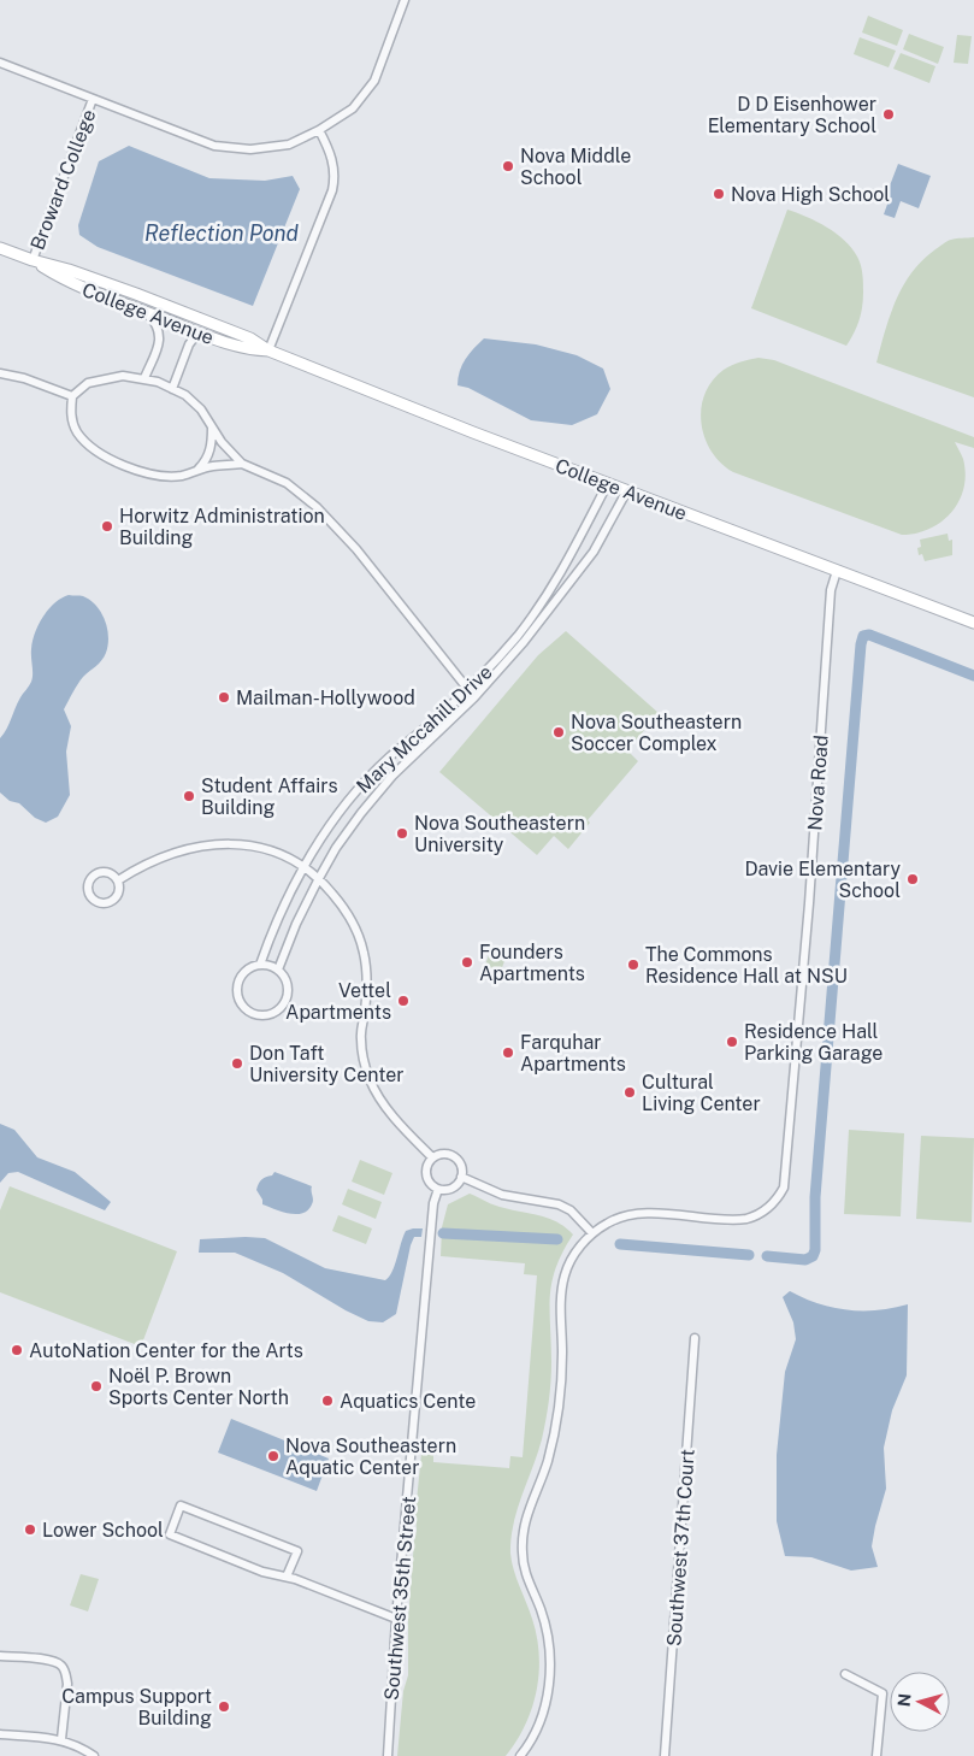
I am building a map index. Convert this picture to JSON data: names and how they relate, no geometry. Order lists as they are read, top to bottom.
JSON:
{
  "streets": {
    "street": [
      "Broward College",
      "College Avenue",
      "Mary Mccahill Drive",
      "Nova Road",
      "Southwest 37th Court",
      "Southwest 35th Street"
    ]
  },
  "crossings": [
    ["Broward College", "College Avenue"],
    ["College Avenue", "Mary Mccahill Drive"],
    ["College Avenue", "Nova Road"]
  ],
  "water": ["Reflection Pond"],
  "places": [
    "D D Eisenhower Elementary School",
    "Nova Middle School",
    "Nova High School",
    "Horwitz Administration Building",
    "Mailman-Hollywood",
    "Nova Southeastern Soccer Complex",
    "Student Affairs Building",
    "Nova Southeastern University",
    "Davie Elementary School",
    "Founders Apartments",
    "The Commons Residence Hall at NSU",
    "Vettel Apartments",
    "Residence Hall Parking Garage",
    "Farquhar Apartments",
    "Don Taft University Center",
    "Cultural Living Center",
    "AutoNation Center for the Arts",
    "Noël P. Brown Sports Center North",
    "Aquatics Cente",
    "Nova Southeastern Aquatic Center",
    "Lower School",
    "Campus Support Building"
  ],
  "north": "left"
}
